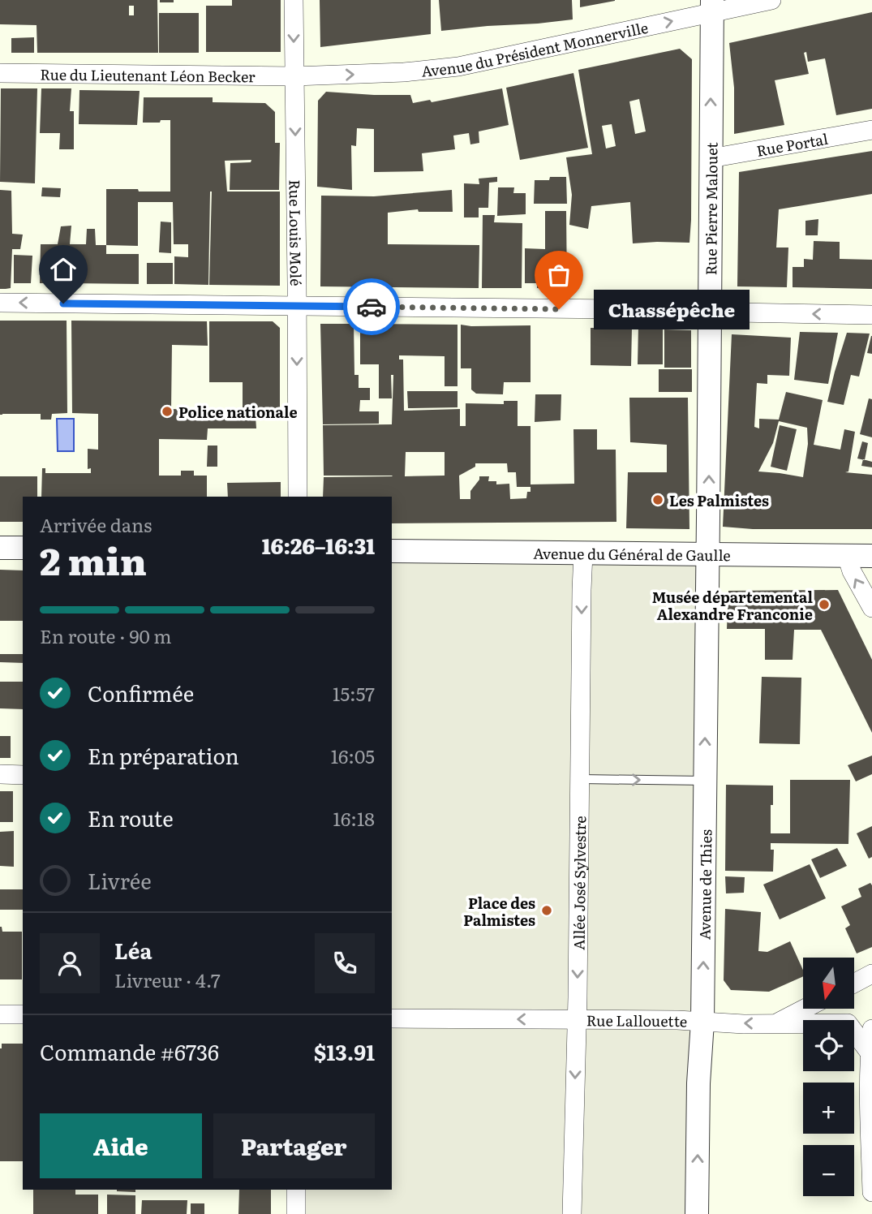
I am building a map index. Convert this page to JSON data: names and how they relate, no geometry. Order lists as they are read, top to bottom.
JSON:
{
  "streets": {
    "street": [
      "Avenue du Président Monnerville",
      "Rue du Lieutenant Léon Becker",
      "Rue Portal",
      "Rue Pierre Malouet",
      "Rue Louis Molé",
      "Avenue du Général de Gaulle",
      "Allée José Sylvestre",
      "Avenue de Thies",
      "Rue Lallouette"
    ]
  },
  "crossings": [
    ["Avenue du Président Monnerville", "Rue du Lieutenant Léon Becker"],
    ["Avenue du Président Monnerville", "Rue Pierre Malouet"],
    ["Avenue du Président Monnerville", "Rue Louis Molé"],
    ["Rue du Lieutenant Léon Becker", "Rue Louis Molé"],
    ["Rue Portal", "Rue Pierre Malouet"],
    ["Rue Pierre Malouet", "Avenue du Général de Gaulle"],
    ["Rue Pierre Malouet", "Avenue de Thies"],
    ["Avenue du Général de Gaulle", "Allée José Sylvestre"],
    ["Avenue du Général de Gaulle", "Avenue de Thies"],
    ["Allée José Sylvestre", "Rue Lallouette"],
    ["Avenue de Thies", "Rue Lallouette"]
  ],
  "one_way": [
    "Avenue du Président Monnerville",
    "Rue Pierre Malouet",
    "Rue Louis Molé",
    "Allée José Sylvestre",
    "Avenue de Thies",
    "Rue Lallouette"
  ],
  "places": [
    "Chassépêche",
    "Police nationale",
    "Les Palmistes",
    "Musée départemental Alexandre Franconie",
    "Place des Palmistes"
  ],
  "north": "bottom",
  "page": {
    "bubble": "Chassépêche",
    "heading": ["2 min", "Arrivée dans", "16:26–16:31"],
    "panel": [
      "Léa",
      "Livreur · 4.7",
      "Commande #6736",
      "$13.91"
    ],
    "bar": "En route · 90 m",
    "list": [
      ["Confirmée", "15:57"],
      ["En préparation", "16:05"],
      ["En route", "16:18"],
      "Livrée"
    ],
    "map_buttons": ["+", "−"],
    "buttons": ["Aide", "Partager"]
  }
}
